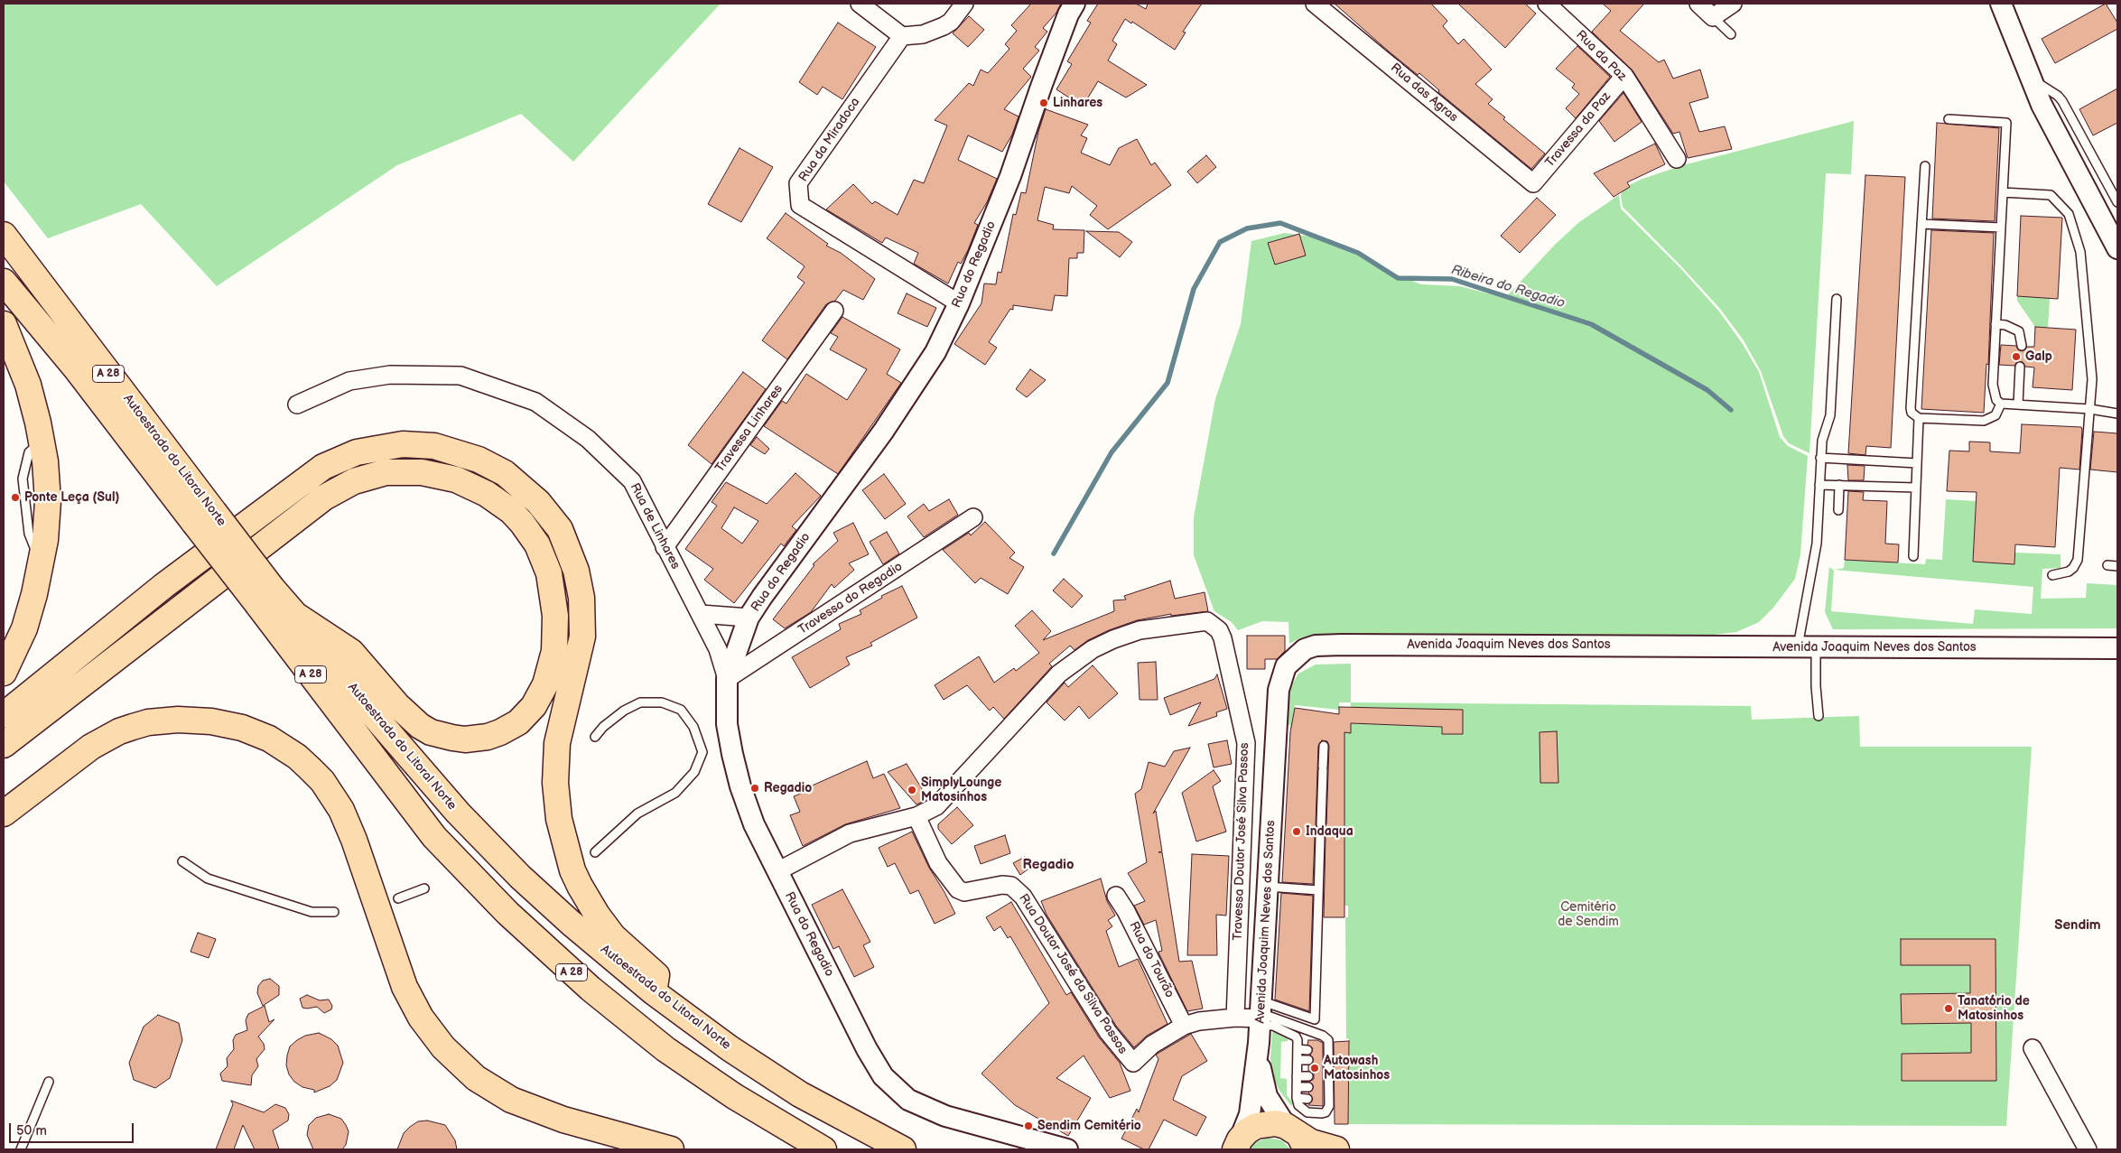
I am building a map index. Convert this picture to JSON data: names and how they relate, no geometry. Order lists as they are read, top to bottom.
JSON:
{
  "streets": {
    "main road": ["A 28", "Autoestrada do Litoral Norte"],
    "street": [
      "Rua da Paz",
      "Rua das Agras",
      "Travessa da Paz",
      "Rua da Miradoca",
      "Rua do Regadio",
      "Travessa Linhares",
      "Rua de Linhares",
      "Travessa do Regadio",
      "Avenida Joaquim Neves dos Santos",
      "Travessa Doutor José Silva Passos",
      "Rua do Tourão",
      "Rua Doutor José da Silva Passos"
    ]
  },
  "crossings": [
    ["Rua da Paz", "Travessa da Paz"],
    ["Rua das Agras", "Travessa da Paz"],
    ["Rua da Miradoca", "Rua do Regadio"],
    ["Rua do Regadio", "Rua de Linhares"],
    ["Rua do Regadio", "Travessa do Regadio"],
    ["Rua do Regadio", "Travessa Doutor José Silva Passos"],
    ["Travessa Linhares", "Rua de Linhares"],
    ["Rua de Linhares", "Travessa do Regadio"],
    ["Avenida Joaquim Neves dos Santos", "Rua Doutor José da Silva Passos"],
    ["Travessa Doutor José Silva Passos", "Rua Doutor José da Silva Passos"],
    ["Rua do Tourão", "Rua Doutor José da Silva Passos"]
  ],
  "districts": ["Regadio", "Sendim"],
  "water": ["Ribeira do Regadio"],
  "parks": ["Cemitério de Sendim"],
  "places": [
    "Linhares",
    "Galp",
    "Ponte Leça (Sul)",
    "Regadio",
    "SimplyLounge Matosinhos",
    "Indaqua",
    "Tanatório de Matosinhos",
    "Autowash Matosinhos",
    "Sendim Cemitério"
  ],
  "scale_bar": "50 m"
}
